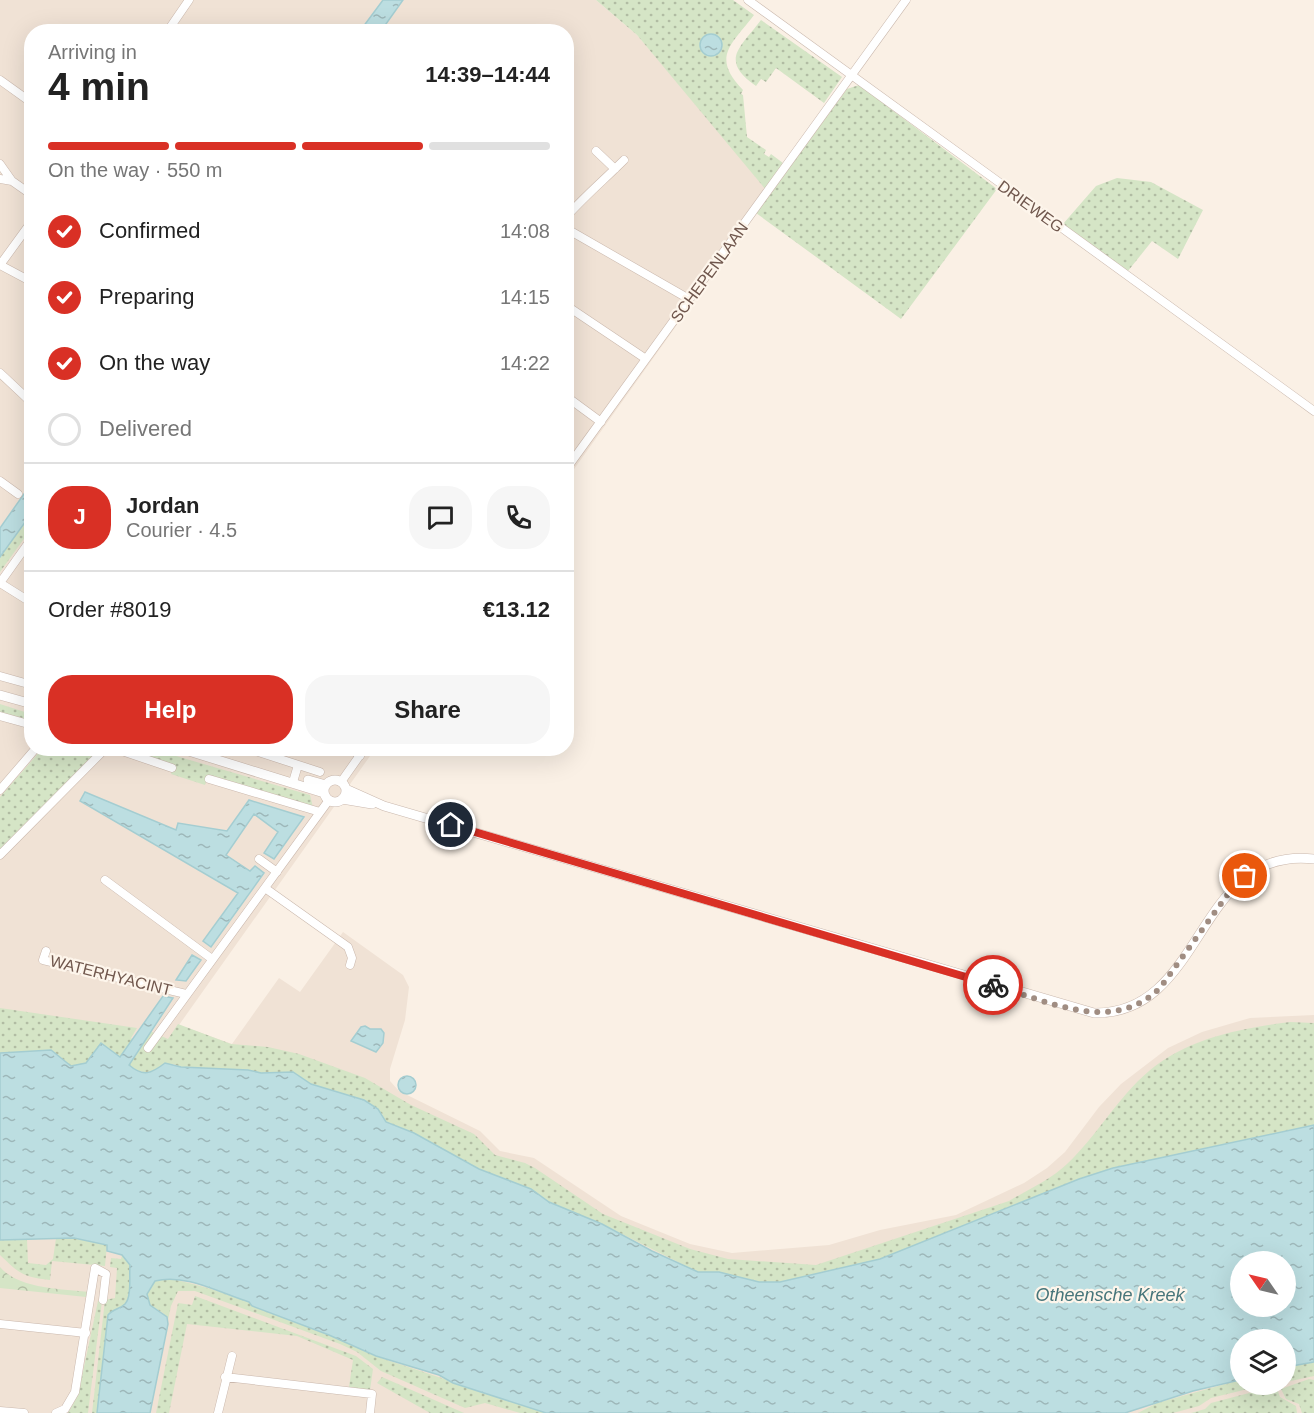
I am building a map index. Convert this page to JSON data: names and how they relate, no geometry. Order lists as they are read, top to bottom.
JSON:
{
  "streets": {
    "street": ["DRIEWEG", "SCHEPENLAAN", "WATERHYACINT"]
  },
  "crossings": [
    ["DRIEWEG", "SCHEPENLAAN"]
  ],
  "water": ["Otheensche Kreek"],
  "north": "top left",
  "page": {
    "heading": ["4 min", "Arriving in", "14:39–14:44"],
    "panel": [
      "Jordan",
      "Courier · 4.5",
      "Order #8019",
      "€13.12"
    ],
    "bar": "On the way · 550 m",
    "list": [
      ["Confirmed", "14:08"],
      ["Preparing", "14:15"],
      ["On the way", "14:22"],
      "Delivered"
    ],
    "round": "J",
    "buttons": ["Help", "Share"]
  }
}
